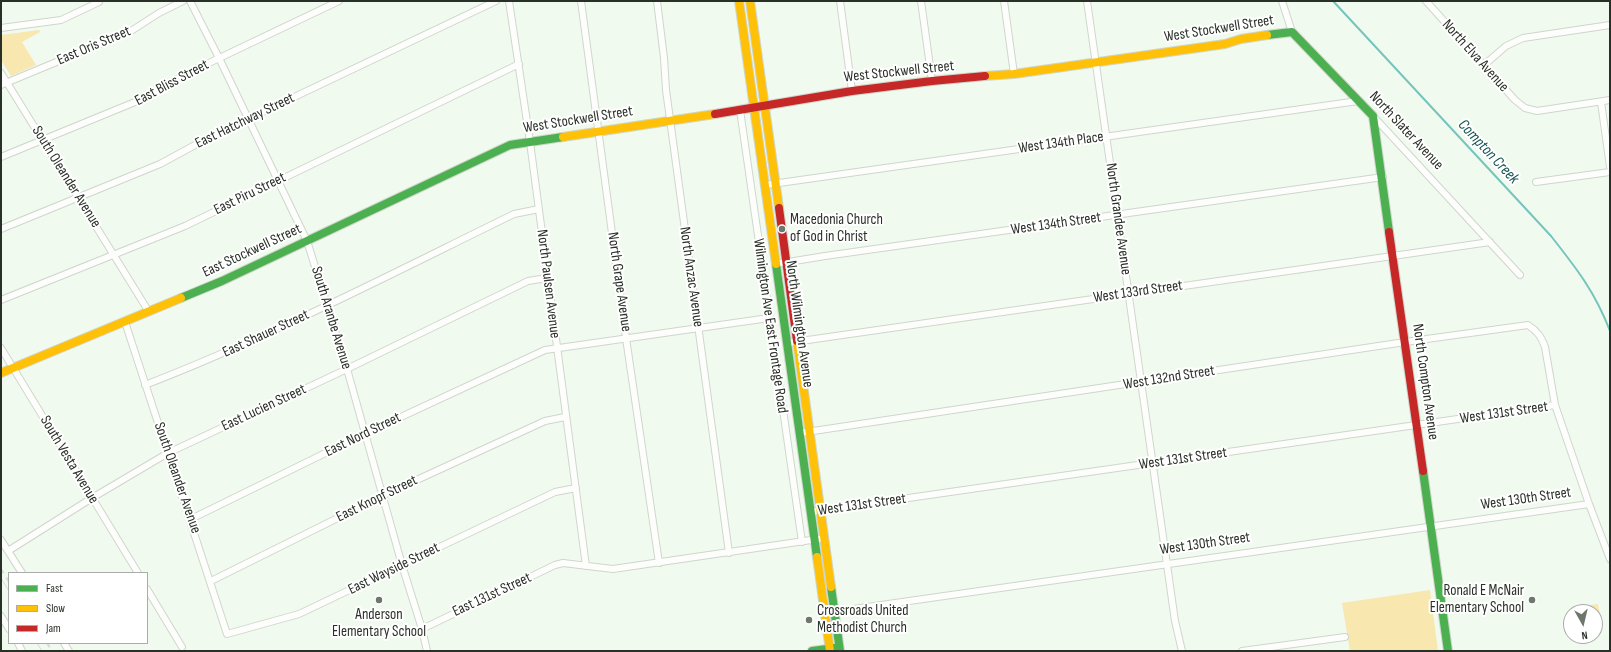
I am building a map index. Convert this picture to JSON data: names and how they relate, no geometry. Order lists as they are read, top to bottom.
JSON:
{
  "streets": {
    "street": [
      "West Stockwell Street",
      "East Oris Street",
      "North Elva Avenue",
      "East Bliss Street",
      "East Hatchway Street",
      "North Slater Avenue",
      "West 134th Place",
      "South Oleander Avenue",
      "East Piru Street",
      "North Grandee Avenue",
      "West 134th Street",
      "East Stockwell Street",
      "North Anzac Avenue",
      "North Grape Avenue",
      "North Paulsen Avenue",
      "West 133rd Street",
      "South Aranbe Avenue",
      "North Wilmington Avenue",
      "Wilmington Ave East Frontage Road",
      "East Shauer Street",
      "West 132nd Street",
      "North Compton Avenue",
      "East Lucien Street",
      "West 131st Street",
      "East Nord Street",
      "South Vesta Avenue",
      "East Knopf Street",
      "West 130th Street",
      "East Wayside Street",
      "East 131st Street"
    ]
  },
  "crossings": [
    ["West Stockwell Street", "North Slater Avenue"],
    ["West Stockwell Street", "North Grandee Avenue"],
    ["West Stockwell Street", "East Stockwell Street"],
    ["West Stockwell Street", "North Anzac Avenue"],
    ["West Stockwell Street", "North Grape Avenue"],
    ["West Stockwell Street", "North Paulsen Avenue"],
    ["West Stockwell Street", "North Wilmington Avenue"],
    ["West Stockwell Street", "Wilmington Ave East Frontage Road"],
    ["East Oris Street", "South Oleander Avenue"],
    ["East Bliss Street", "South Oleander Avenue"],
    ["East Bliss Street", "South Aranbe Avenue"],
    ["East Hatchway Street", "South Oleander Avenue"],
    ["East Hatchway Street", "South Aranbe Avenue"],
    ["North Slater Avenue", "West 134th Place"],
    ["North Slater Avenue", "West 133rd Street"],
    ["North Slater Avenue", "North Compton Avenue"],
    ["West 134th Place", "North Grandee Avenue"],
    ["West 134th Place", "North Wilmington Avenue"],
    ["South Oleander Avenue", "East Piru Street"],
    ["South Oleander Avenue", "East Stockwell Street"],
    ["South Oleander Avenue", "East Shauer Street"],
    ["South Oleander Avenue", "East Lucien Street"],
    ["South Oleander Avenue", "East Nord Street"],
    ["South Oleander Avenue", "East Knopf Street"],
    ["South Oleander Avenue", "East Wayside Street"],
    ["East Piru Street", "North Paulsen Avenue"],
    ["East Piru Street", "South Aranbe Avenue"],
    ["North Grandee Avenue", "West 134th Street"],
    ["North Grandee Avenue", "West 133rd Street"],
    ["North Grandee Avenue", "West 132nd Street"],
    ["North Grandee Avenue", "West 131st Street"],
    ["North Grandee Avenue", "West 130th Street"],
    ["West 134th Street", "North Wilmington Avenue"],
    ["West 134th Street", "North Compton Avenue"],
    ["East Stockwell Street", "South Aranbe Avenue"],
    ["East Stockwell Street", "South Vesta Avenue"],
    ["North Anzac Avenue", "West 131st Street"],
    ["North Anzac Avenue", "East Nord Street"],
    ["North Grape Avenue", "West 131st Street"],
    ["North Grape Avenue", "East Nord Street"],
    ["North Paulsen Avenue", "East Shauer Street"],
    ["North Paulsen Avenue", "East Lucien Street"],
    ["North Paulsen Avenue", "West 131st Street"],
    ["North Paulsen Avenue", "East Nord Street"],
    ["North Paulsen Avenue", "East Knopf Street"],
    ["North Paulsen Avenue", "East Wayside Street"],
    ["West 133rd Street", "North Wilmington Avenue"],
    ["West 133rd Street", "North Compton Avenue"],
    ["South Aranbe Avenue", "East Shauer Street"],
    ["South Aranbe Avenue", "East Lucien Street"],
    ["South Aranbe Avenue", "East Nord Street"],
    ["South Aranbe Avenue", "East Knopf Street"],
    ["South Aranbe Avenue", "East Wayside Street"],
    ["South Aranbe Avenue", "East 131st Street"],
    ["North Wilmington Avenue", "West 132nd Street"],
    ["North Wilmington Avenue", "West 131st Street"],
    ["North Wilmington Avenue", "West 130th Street"],
    ["Wilmington Ave East Frontage Road", "West 131st Street"],
    ["Wilmington Ave East Frontage Road", "East Nord Street"],
    ["West 132nd Street", "North Compton Avenue"],
    ["West 132nd Street", "West 131st Street"],
    ["North Compton Avenue", "West 131st Street"],
    ["North Compton Avenue", "West 130th Street"],
    ["East Lucien Street", "South Vesta Avenue"],
    ["West 131st Street", "East 131st Street"]
  ],
  "water": ["Compton Creek"],
  "places": [
    "Macedonia Church of God in Christ",
    "Anderson Elementary School",
    "Ronald E McNair Elementary School",
    "Crossroads United Methodist Church"
  ],
  "legend": ["Fast", "Slow", "Jam"],
  "north": "bottom"
}
